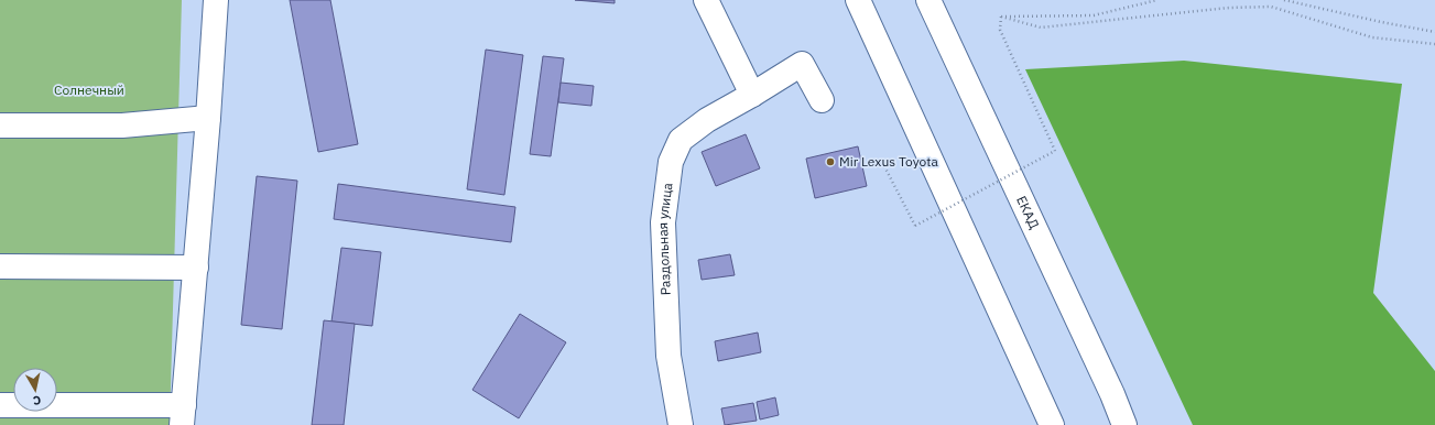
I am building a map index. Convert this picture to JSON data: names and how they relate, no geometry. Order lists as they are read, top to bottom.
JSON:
{
  "streets": {
    "main road": ["ЕКАД", "Раздольная улица"]
  },
  "parks": ["Солнечный"],
  "places": ["Mir Lexus Toyota"],
  "north": "bottom"
}
